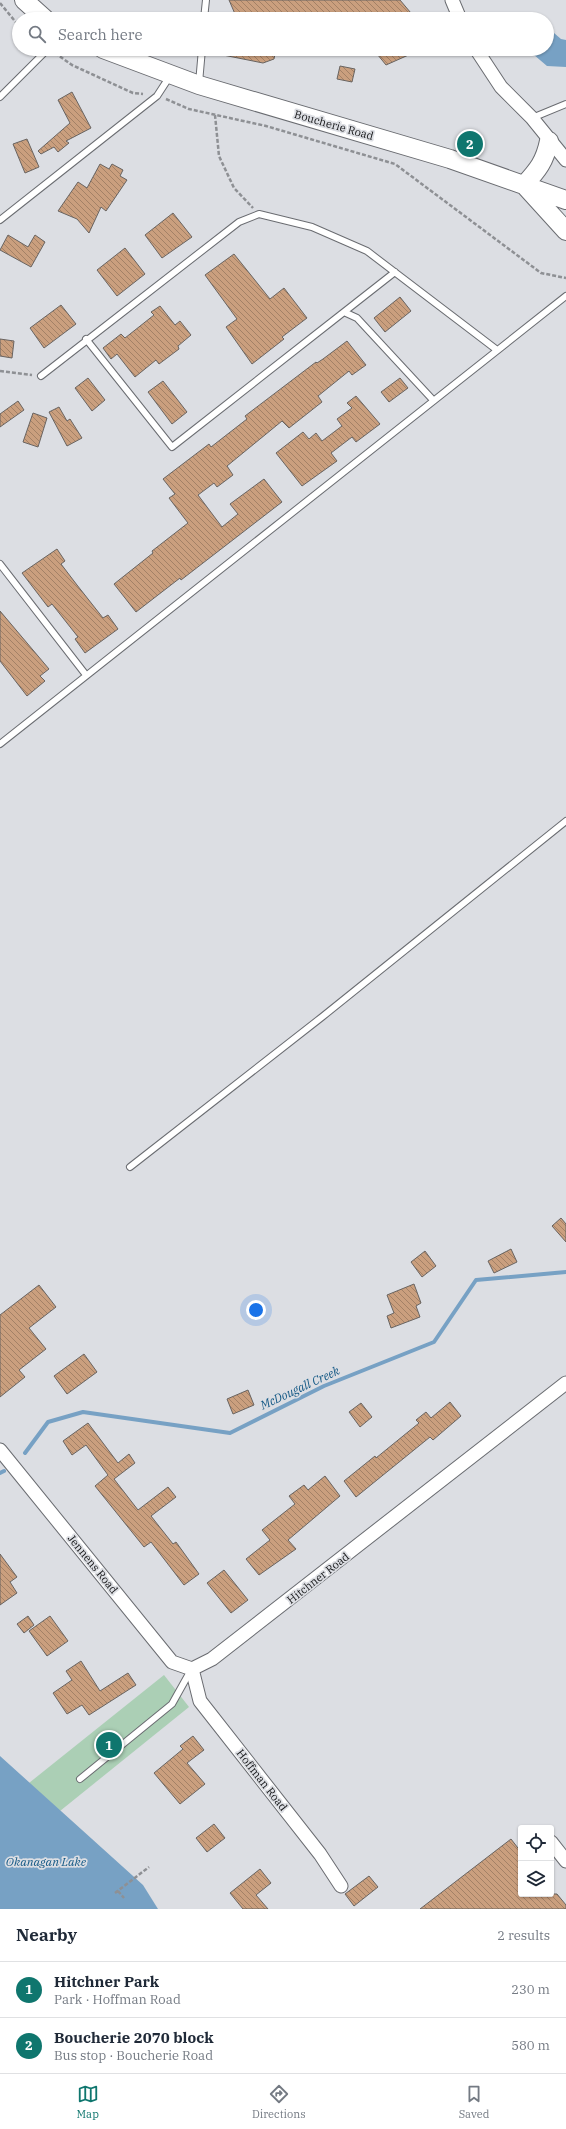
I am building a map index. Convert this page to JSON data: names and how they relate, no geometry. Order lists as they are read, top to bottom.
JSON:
{
  "streets": {
    "main road": ["Boucherie Road"],
    "street": ["Jennens Road", "Hitchner Road", "Hoffman Road"]
  },
  "crossings": [
    ["Jennens Road", "Hitchner Road"],
    ["Jennens Road", "Hoffman Road"],
    ["Hitchner Road", "Hoffman Road"]
  ],
  "water": ["McDougall Creek", "Okanagan Lake"],
  "page": {
    "search": "Search here",
    "pins": ["2", "1"],
    "heading": ["Nearby", "2 results"],
    "list": [
      {
        "mark": "1",
        "name": "Hitchner Park",
        "note": "Park · Hoffman Road",
        "value": "230 m"
      },
      {
        "mark": "2",
        "name": "Boucherie 2070 block",
        "note": "Bus stop · Boucherie Road",
        "value": "580 m"
      }
    ],
    "nav": ["Map", "Directions", "Saved"]
  }
}
